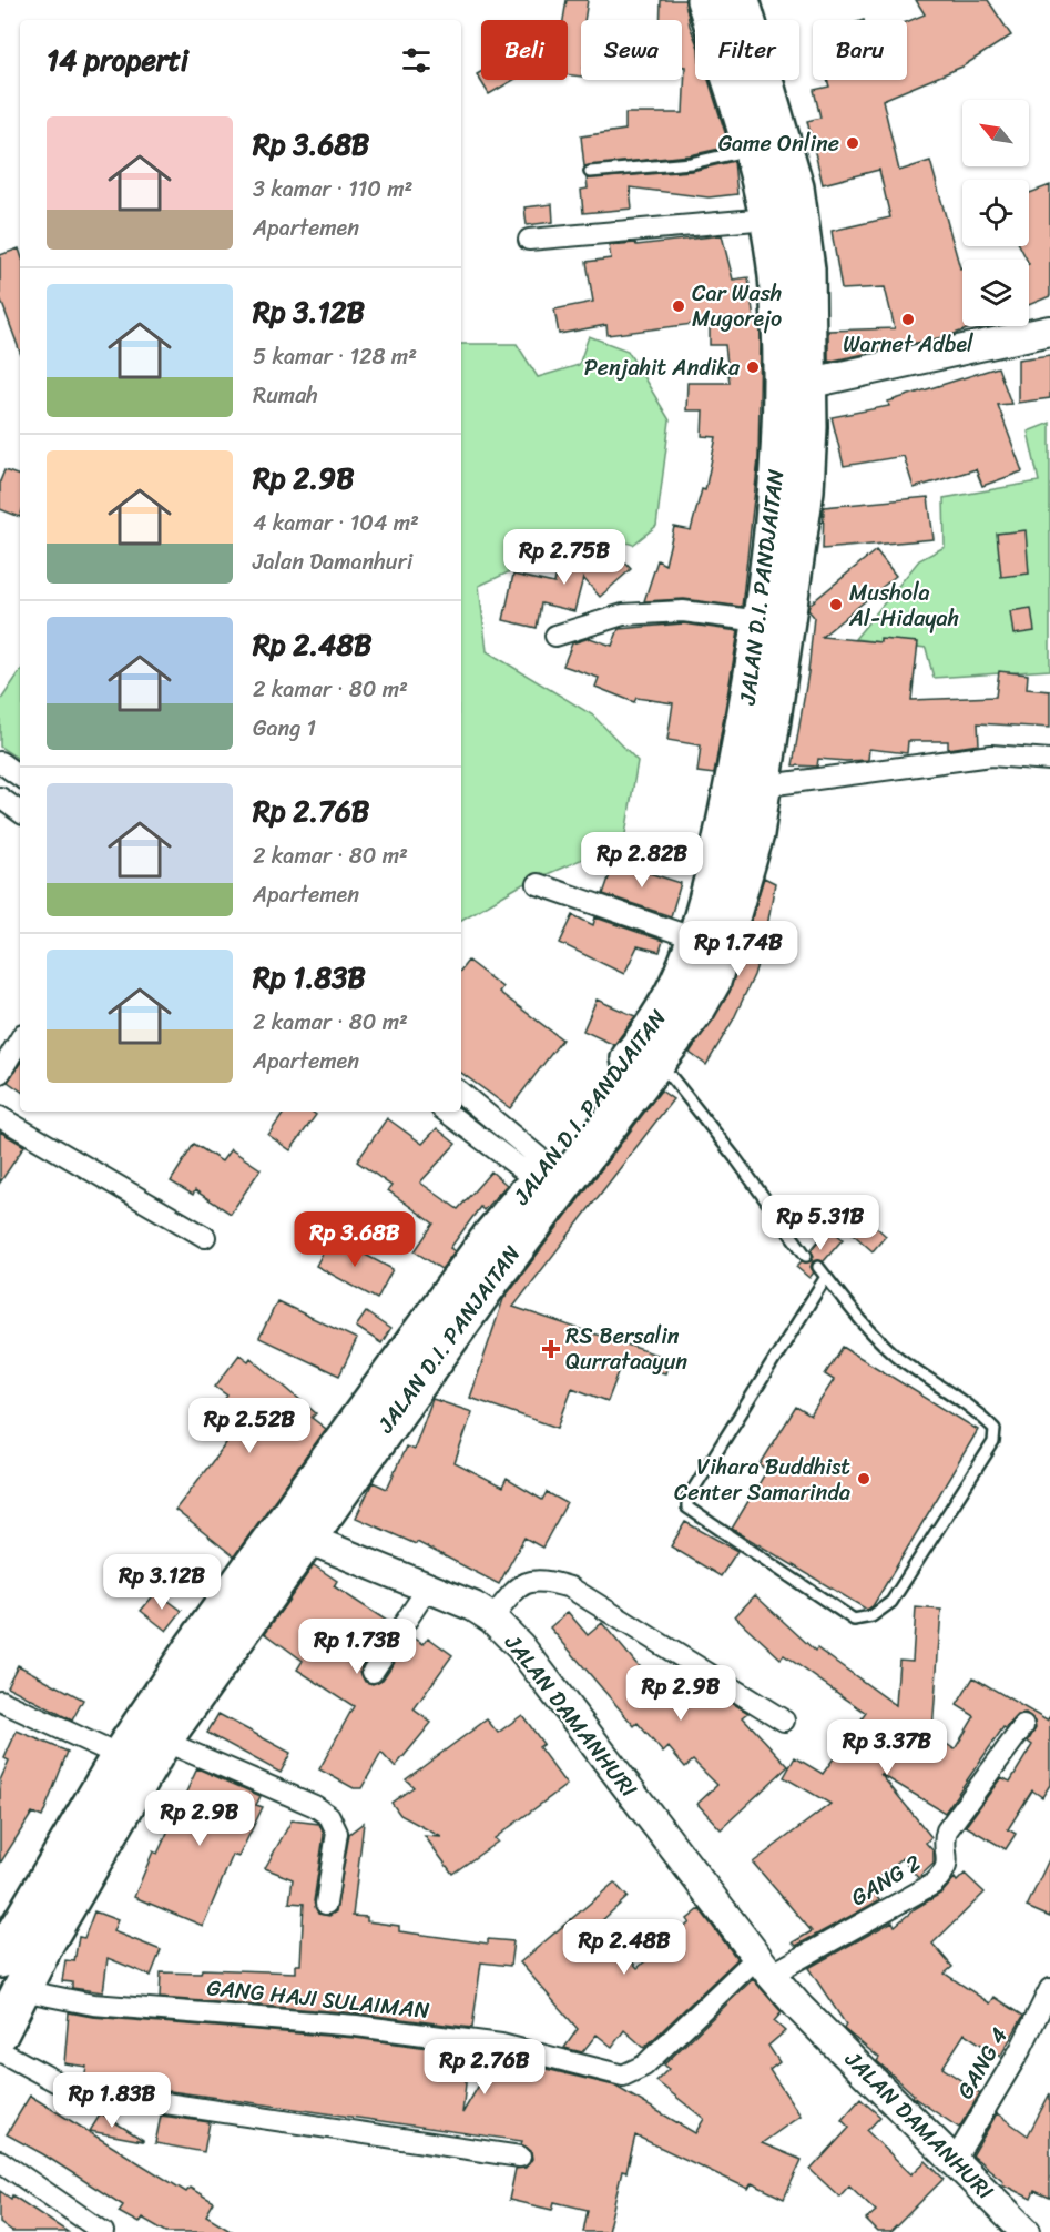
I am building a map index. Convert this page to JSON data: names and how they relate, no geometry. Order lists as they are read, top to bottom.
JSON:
{
  "streets": {
    "highway": ["JALAN D.I. PANDJAITAN"],
    "street": [
      "JALAN DAMANHURI",
      "GANG 2",
      "GANG HAJI SULAIMAN",
      "GANG 4"
    ]
  },
  "crossings": [
    ["JALAN D.I. PANDJAITAN", "JALAN DAMANHURI"],
    ["JALAN D.I. PANDJAITAN", "GANG HAJI SULAIMAN"],
    ["JALAN DAMANHURI", "GANG 2"],
    ["JALAN DAMANHURI", "GANG 4"],
    ["GANG 2", "GANG HAJI SULAIMAN"]
  ],
  "places": {
    "other": [
      "Game Online",
      "Car Wash Mugorejo",
      "Warnet Adbel",
      "Penjahit Andika",
      "Mushola Al-Hidayah",
      "Vihara Buddhist Center Samarinda"
    ],
    "health": ["RS Bersalin Qurrataayun"]
  },
  "north": "top left",
  "page": {
    "chip": [
      "Beli",
      "Sewa",
      "Filter",
      "Baru"
    ],
    "heading": "14 properti",
    "list": [
      {
        "name": "Rp 3.68B",
        "note": "3 kamar · 110 m² · Apartemen"
      },
      {
        "name": "Rp 3.12B",
        "note": "5 kamar · 128 m² · Rumah"
      },
      {
        "name": "Rp 2.9B",
        "note": "4 kamar · 104 m² · Jalan Damanhuri"
      },
      {
        "name": "Rp 2.48B",
        "note": "2 kamar · 80 m² · Gang 1"
      },
      {
        "name": "Rp 2.76B",
        "note": "2 kamar · 80 m² · Apartemen"
      },
      {
        "name": "Rp 1.83B",
        "note": "2 kamar · 80 m² · Apartemen"
      }
    ],
    "price": [
      "Rp 2.75B",
      "Rp 2.82B",
      "Rp 1.74B",
      "Rp 5.31B",
      "Rp 3.68B",
      "Rp 2.52B",
      "Rp 3.12B",
      "Rp 1.73B",
      "Rp 2.9B",
      "Rp 3.37B",
      "Rp 2.9B",
      "Rp 2.48B",
      "Rp 2.76B",
      "Rp 1.83B"
    ]
  }
}
